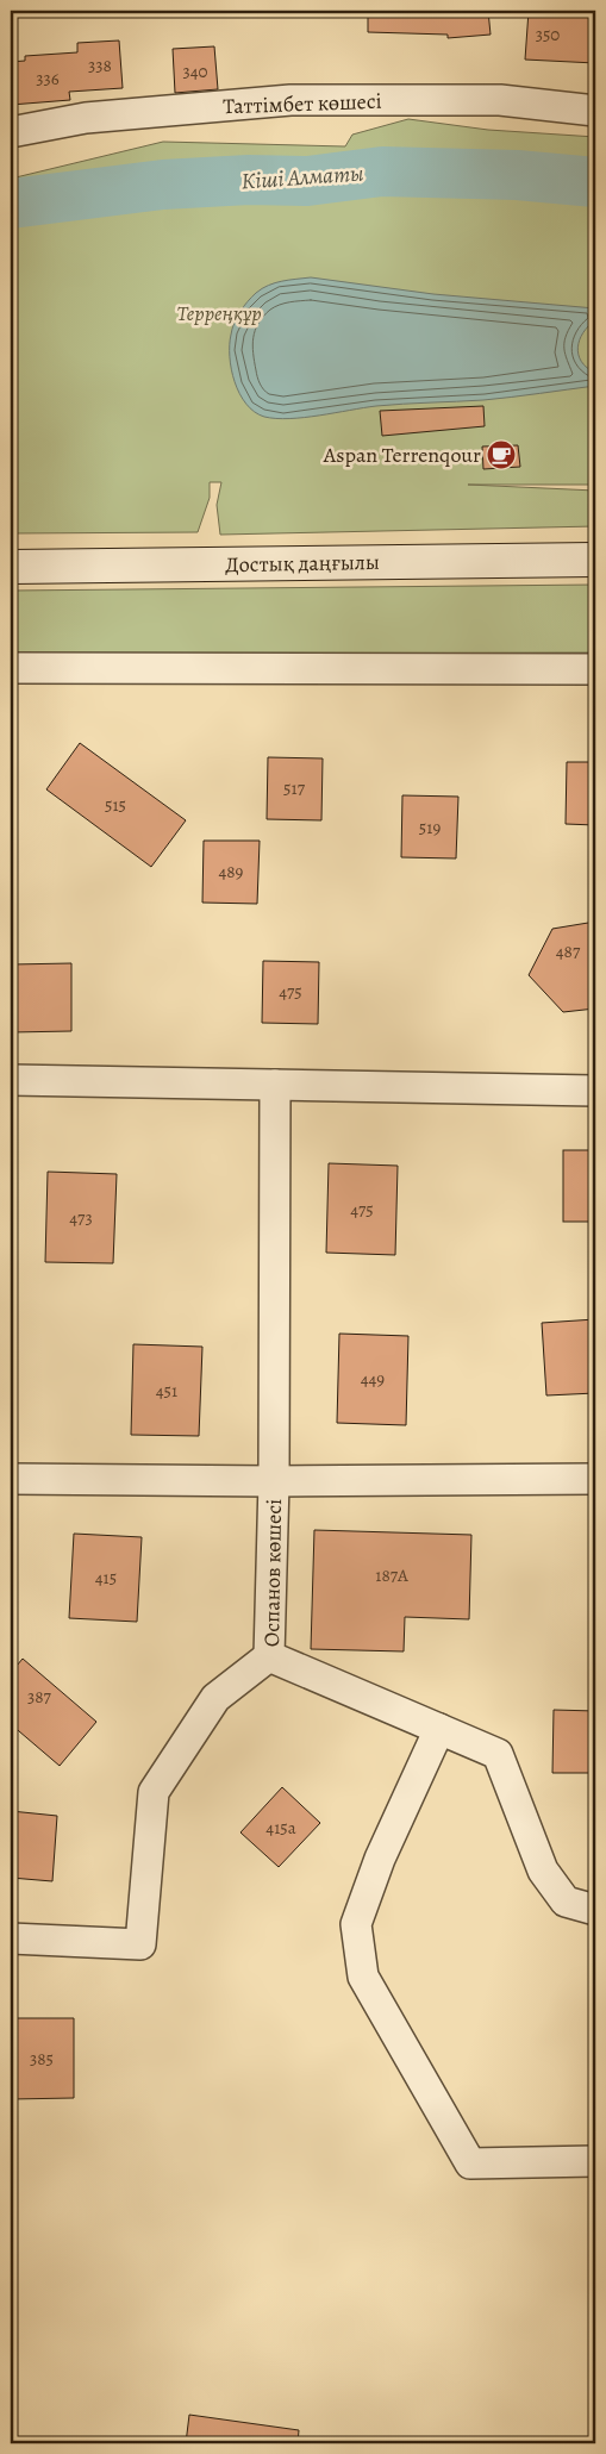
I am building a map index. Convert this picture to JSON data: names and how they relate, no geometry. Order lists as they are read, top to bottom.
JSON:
{
  "streets": {
    "main road": ["Достық даңғылы"],
    "street": ["Таттімбет көшесі", "Оспанов көшесі"]
  },
  "water": ["Кіші Алматы"],
  "parks": ["Терреңқұр"],
  "places": {
    "cafe": ["Aspan Terrenqour"]
  },
  "house_numbers": [
    "350",
    "338",
    "340",
    "336",
    "517",
    "515",
    "519",
    "489",
    "487",
    "475",
    "475",
    "473",
    "449",
    "451",
    "187А",
    "415",
    "387",
    "415а",
    "385"
  ]
}
